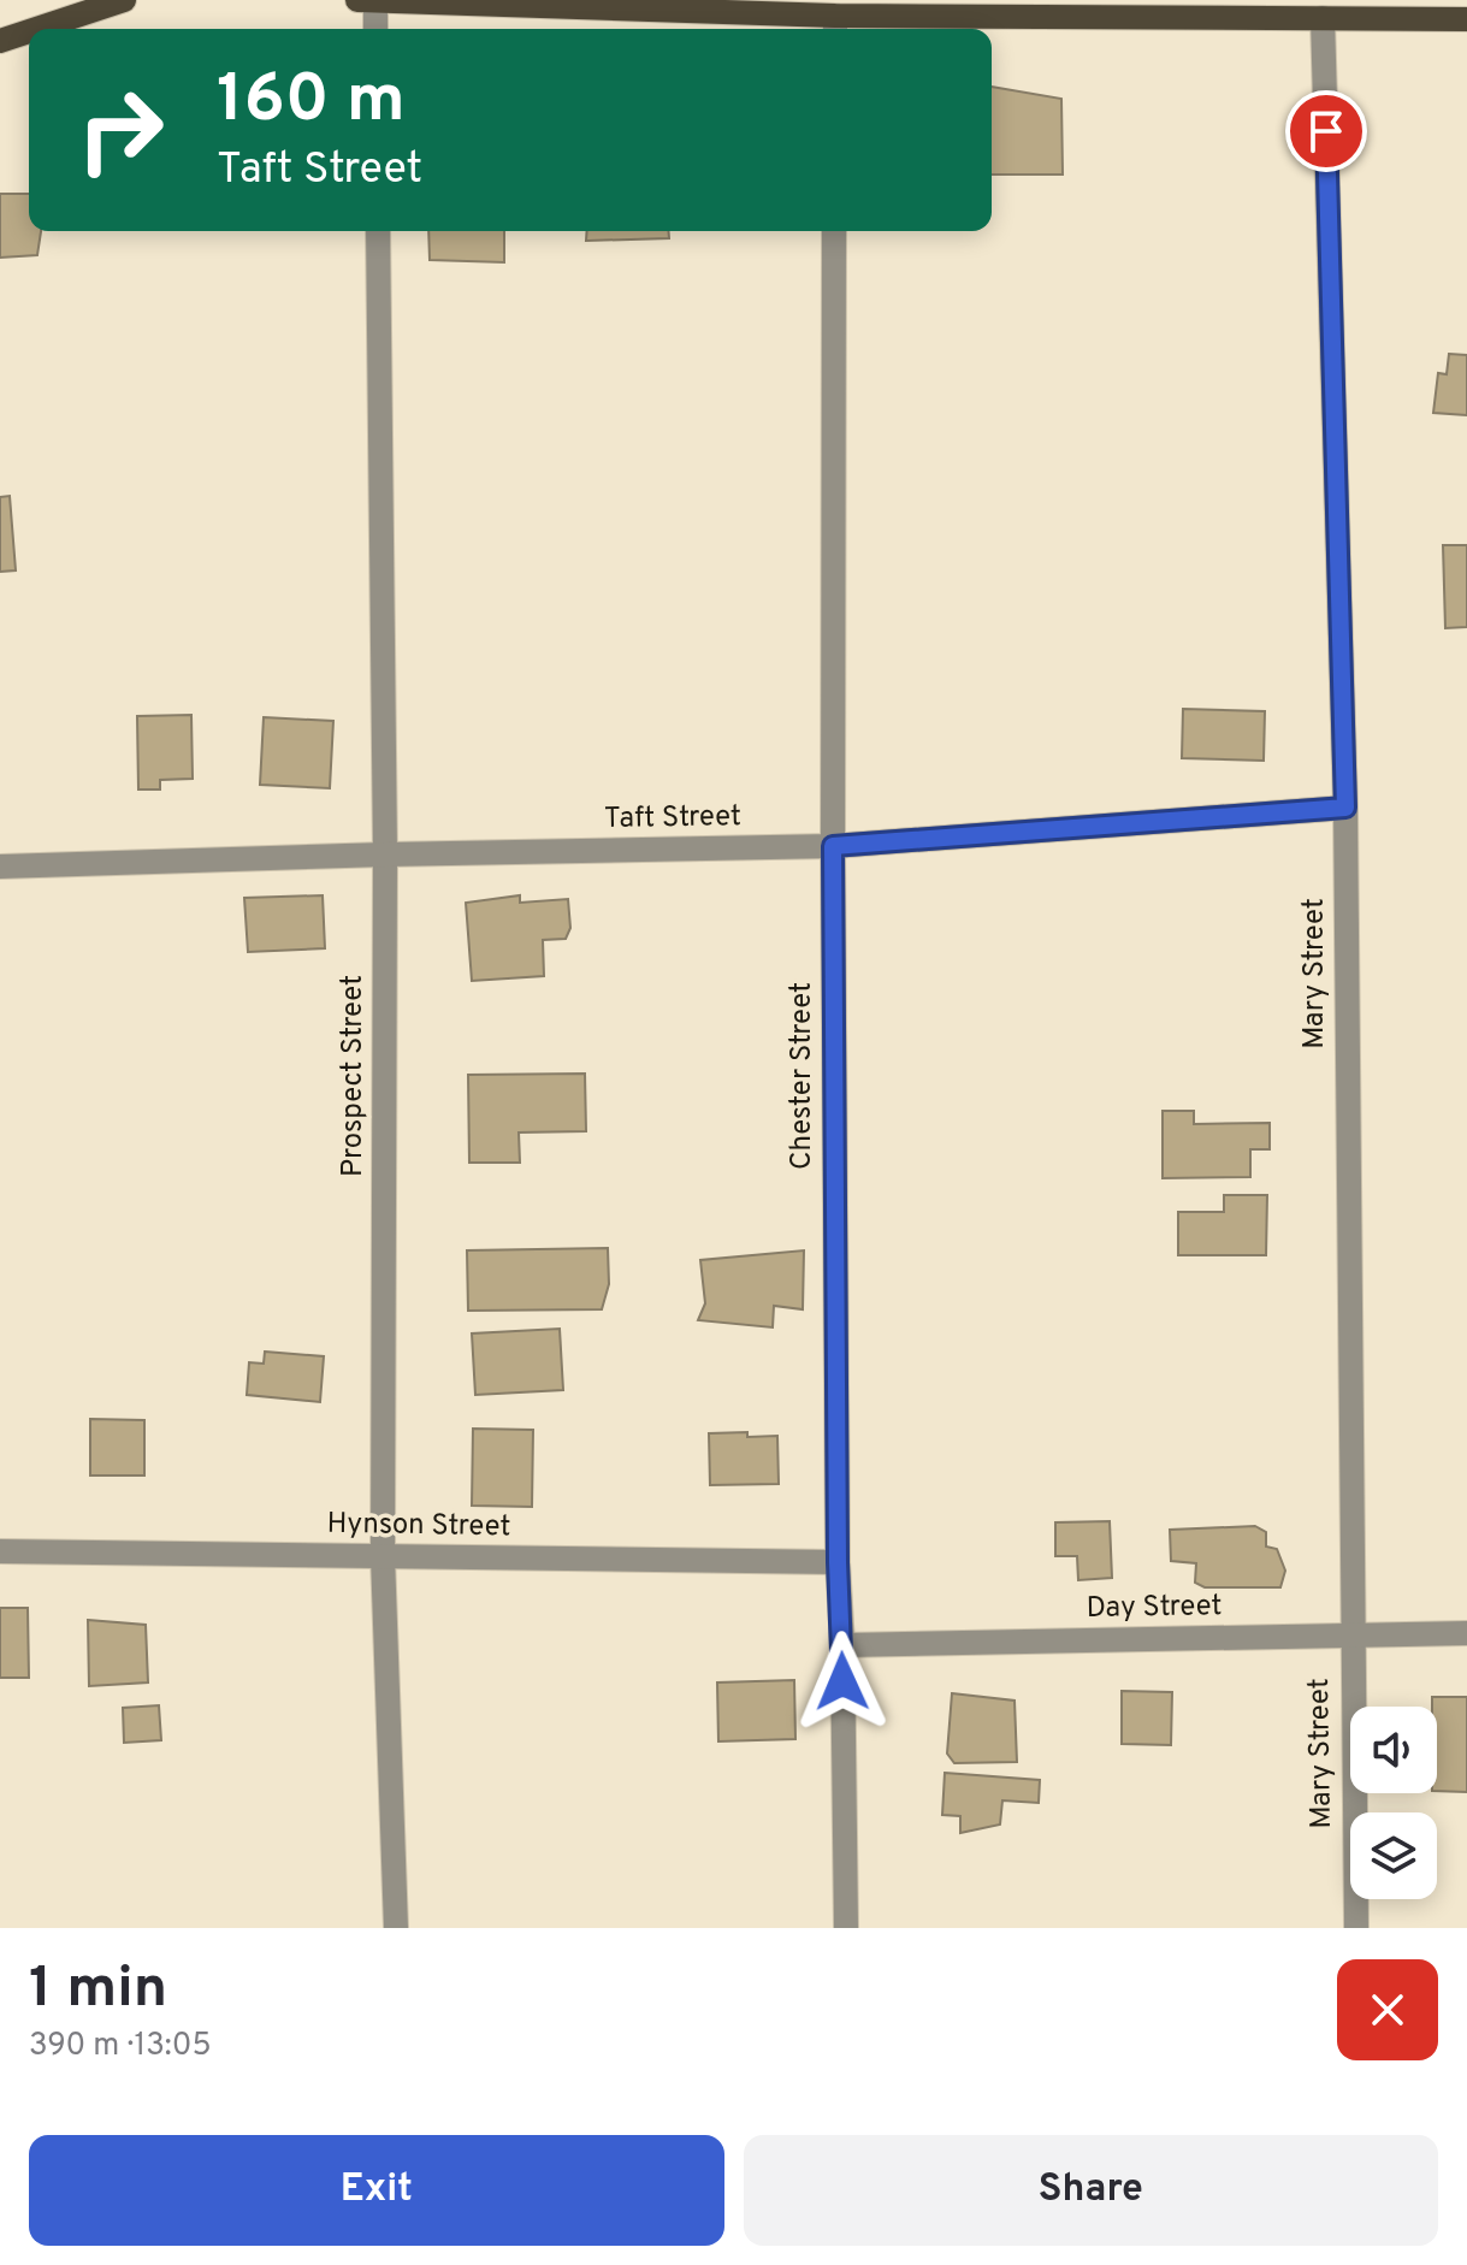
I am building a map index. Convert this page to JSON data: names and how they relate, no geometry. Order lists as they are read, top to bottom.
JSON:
{
  "streets": {
    "street": [
      "Taft Street",
      "Mary Street",
      "Prospect Street",
      "Chester Street",
      "Hynson Street",
      "Day Street"
    ]
  },
  "crossings": [
    ["Taft Street", "Mary Street"],
    ["Taft Street", "Prospect Street"],
    ["Taft Street", "Chester Street"],
    ["Mary Street", "Day Street"],
    ["Prospect Street", "Hynson Street"],
    ["Chester Street", "Hynson Street"],
    ["Chester Street", "Day Street"]
  ],
  "page": {
    "turn": ["160 m", "Taft Street"],
    "heading": ["1 min", "390 m · 13:05"],
    "buttons": ["Exit", "Share"]
  }
}
